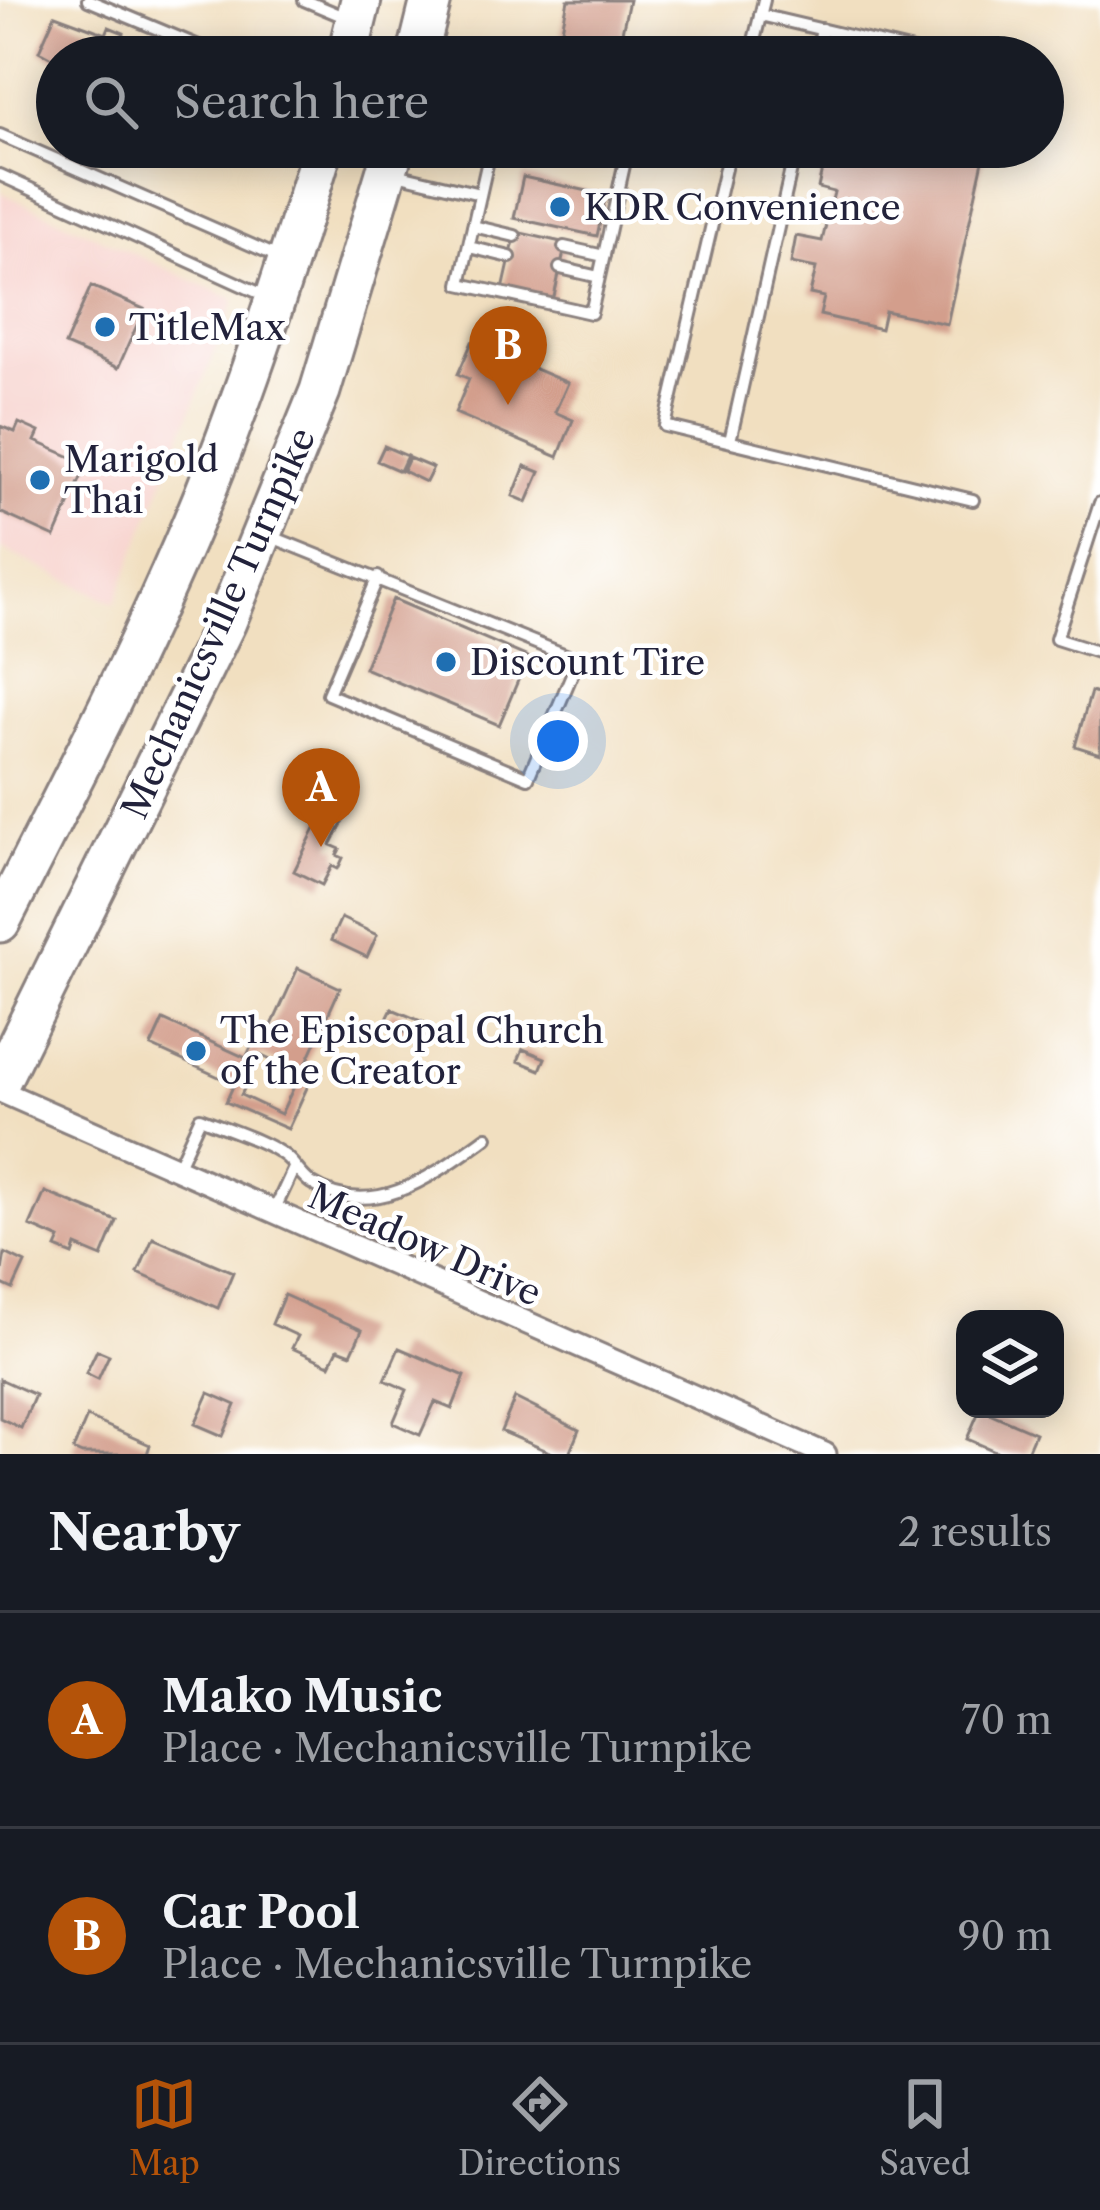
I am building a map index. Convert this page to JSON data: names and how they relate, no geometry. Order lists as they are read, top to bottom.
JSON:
{
  "streets": {
    "highway": ["Mechanicsville Turnpike"],
    "street": ["Meadow Drive"]
  },
  "places": [
    "KDR Convenience",
    "TitleMax",
    "Marigold Thai",
    "Discount Tire",
    "The Episcopal Church of the Creator"
  ],
  "page": {
    "search": "Search here",
    "pins": ["B", "A"],
    "heading": ["Nearby", "2 results"],
    "list": [
      {
        "mark": "A",
        "name": "Mako Music",
        "note": "Place · Mechanicsville Turnpike",
        "value": "70 m"
      },
      {
        "mark": "B",
        "name": "Car Pool",
        "note": "Place · Mechanicsville Turnpike",
        "value": "90 m"
      }
    ],
    "nav": ["Map", "Directions", "Saved"]
  }
}
